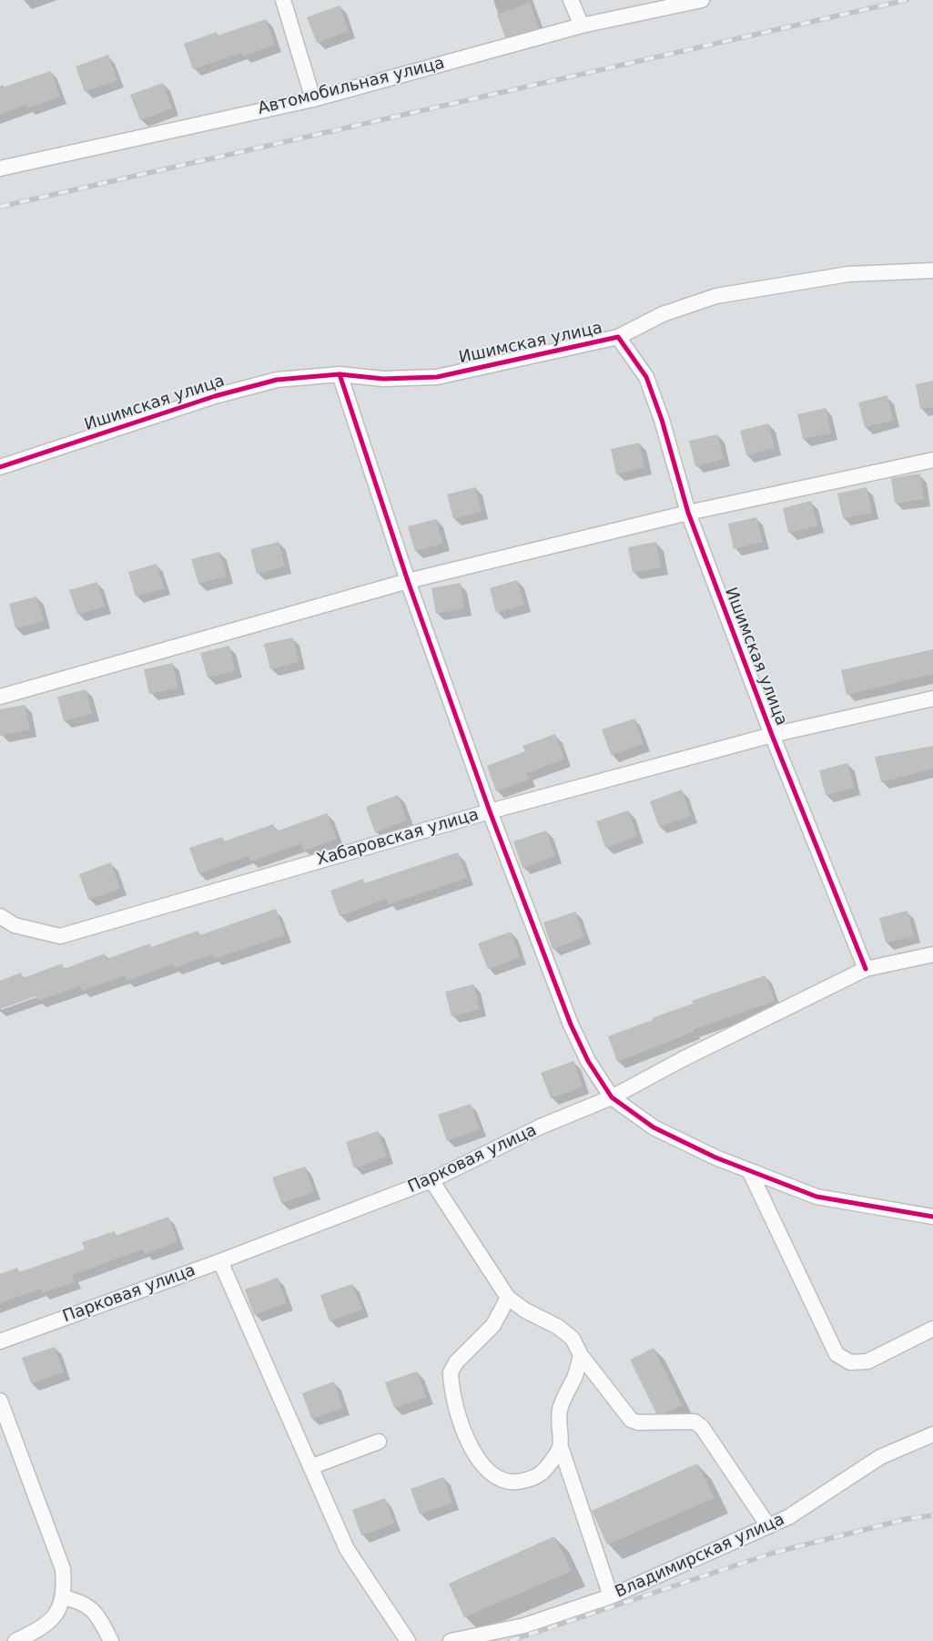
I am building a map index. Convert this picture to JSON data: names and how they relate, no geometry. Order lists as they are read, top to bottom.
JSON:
{
  "streets": {
    "street": [
      "Автомобильная улица",
      "Ишимская улица",
      "Хабаровская улица",
      "Парковая улица",
      "Владимирская улица"
    ]
  },
  "crossings": [
    ["Ишимская улица", "Хабаровская улица"],
    ["Ишимская улица", "Парковая улица"]
  ]
}
